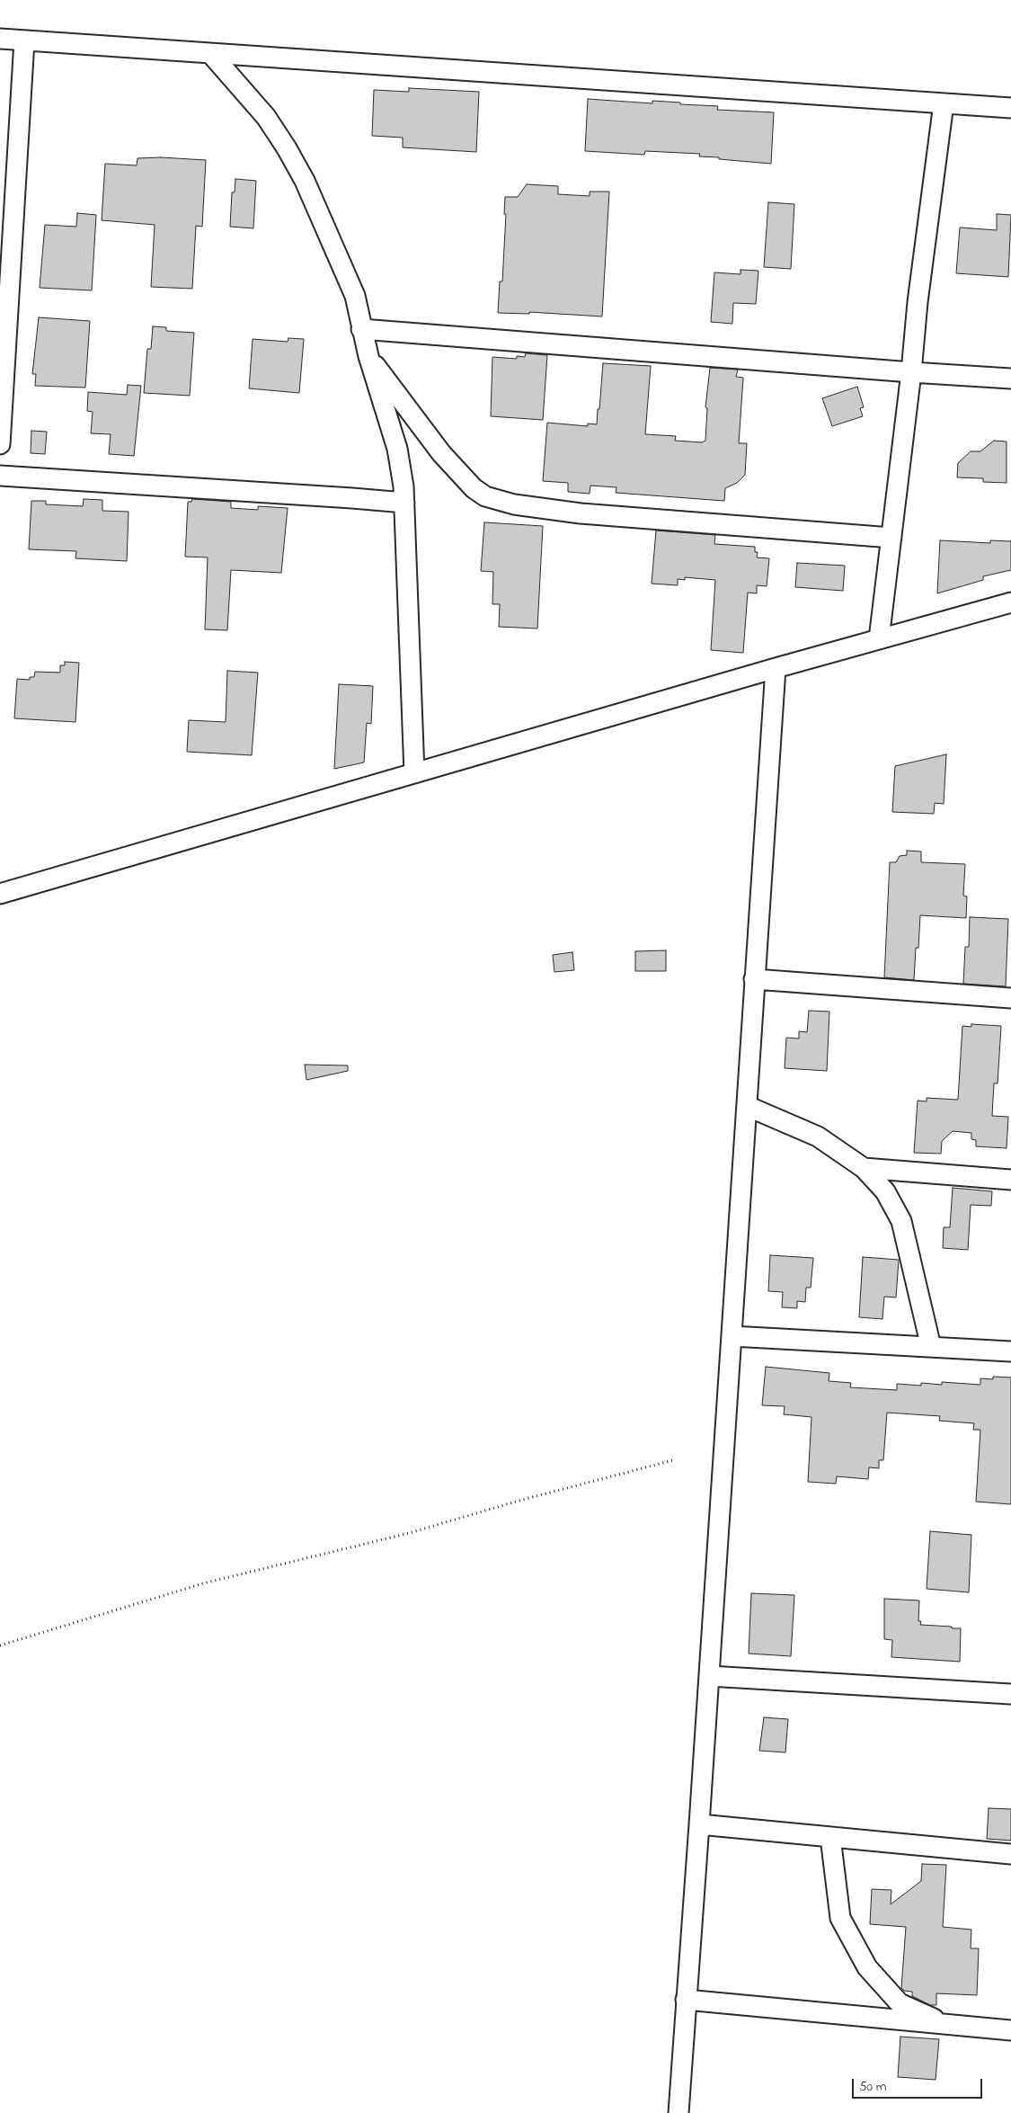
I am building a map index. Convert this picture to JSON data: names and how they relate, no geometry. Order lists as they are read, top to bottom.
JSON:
{
  "scale_bar": "50 m"
}
